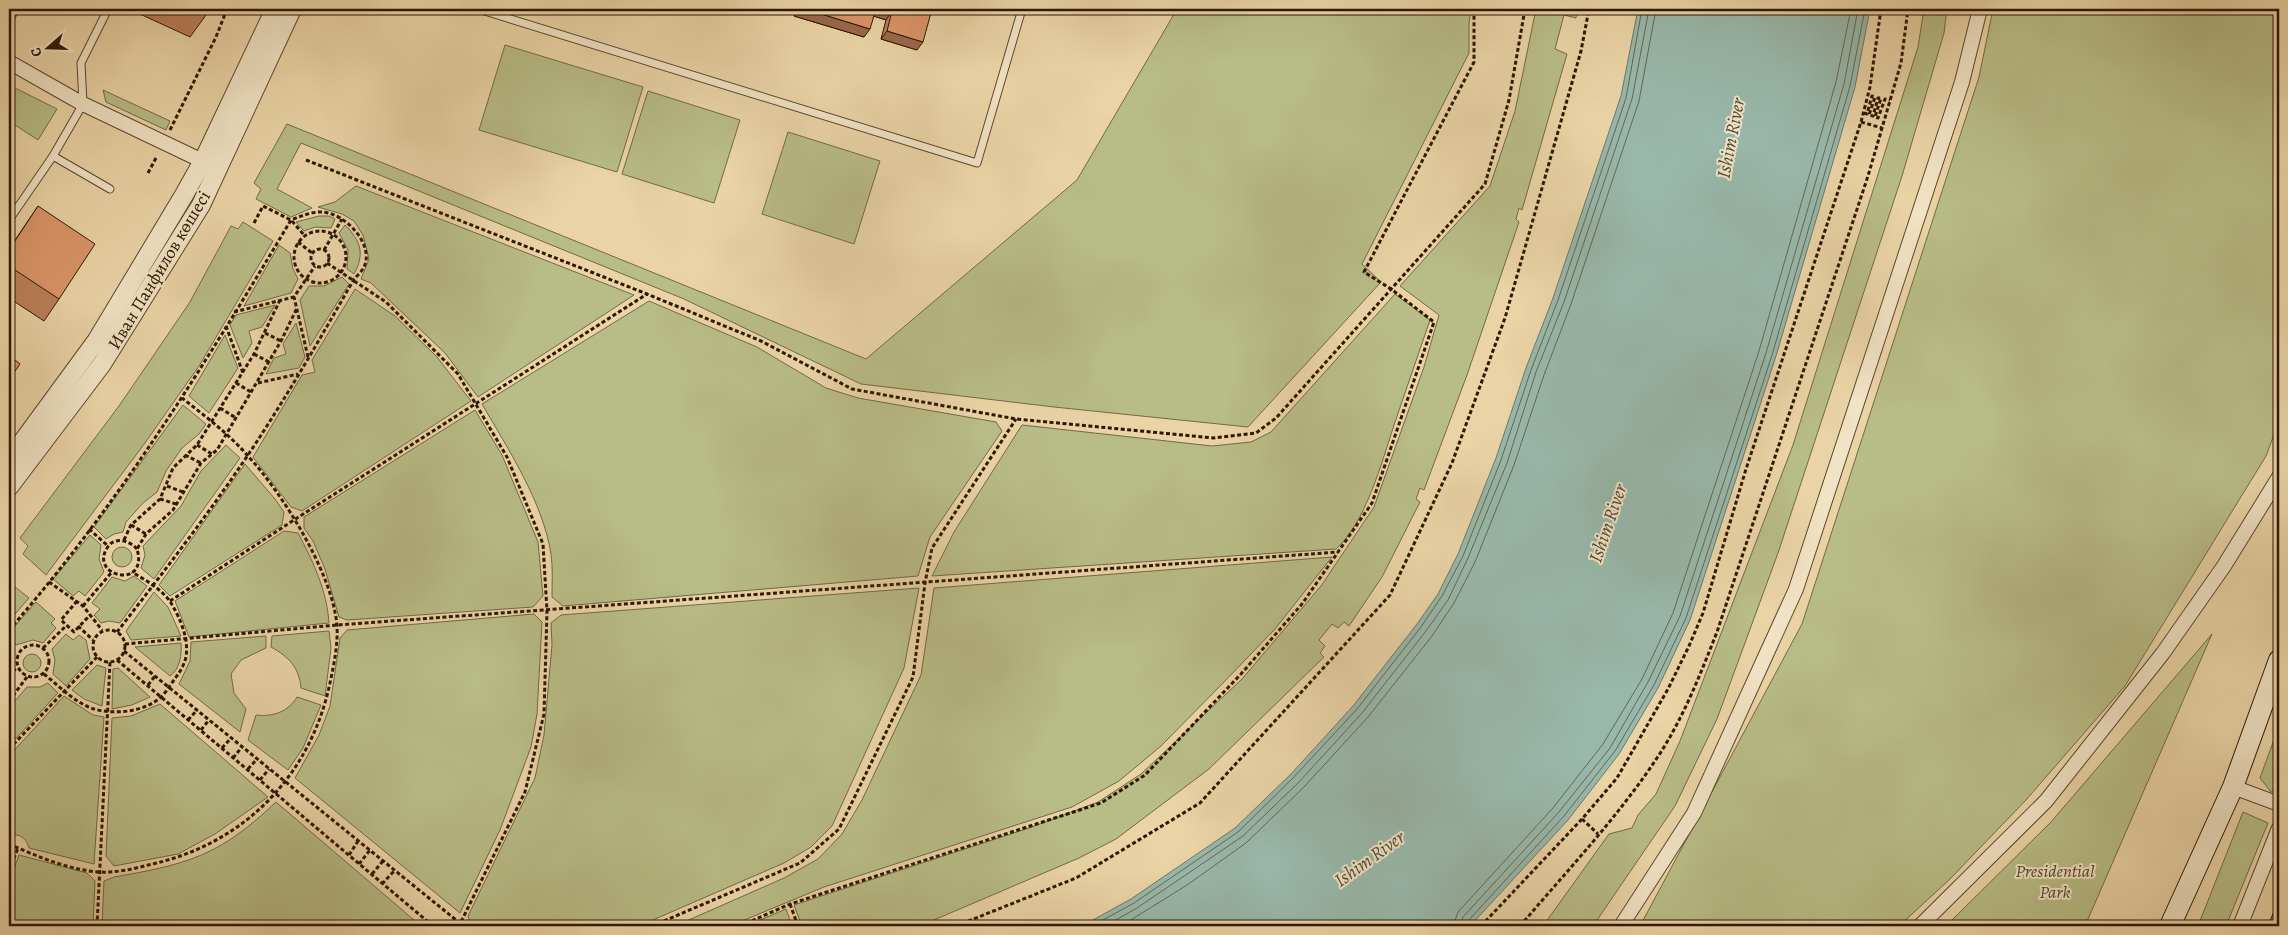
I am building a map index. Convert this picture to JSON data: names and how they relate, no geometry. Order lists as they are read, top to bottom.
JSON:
{
  "streets": {
    "street": ["Иван Панфилов көшесі"]
  },
  "water": ["Ishim River"],
  "parks": ["Presidential Park"],
  "north": "left"
}
